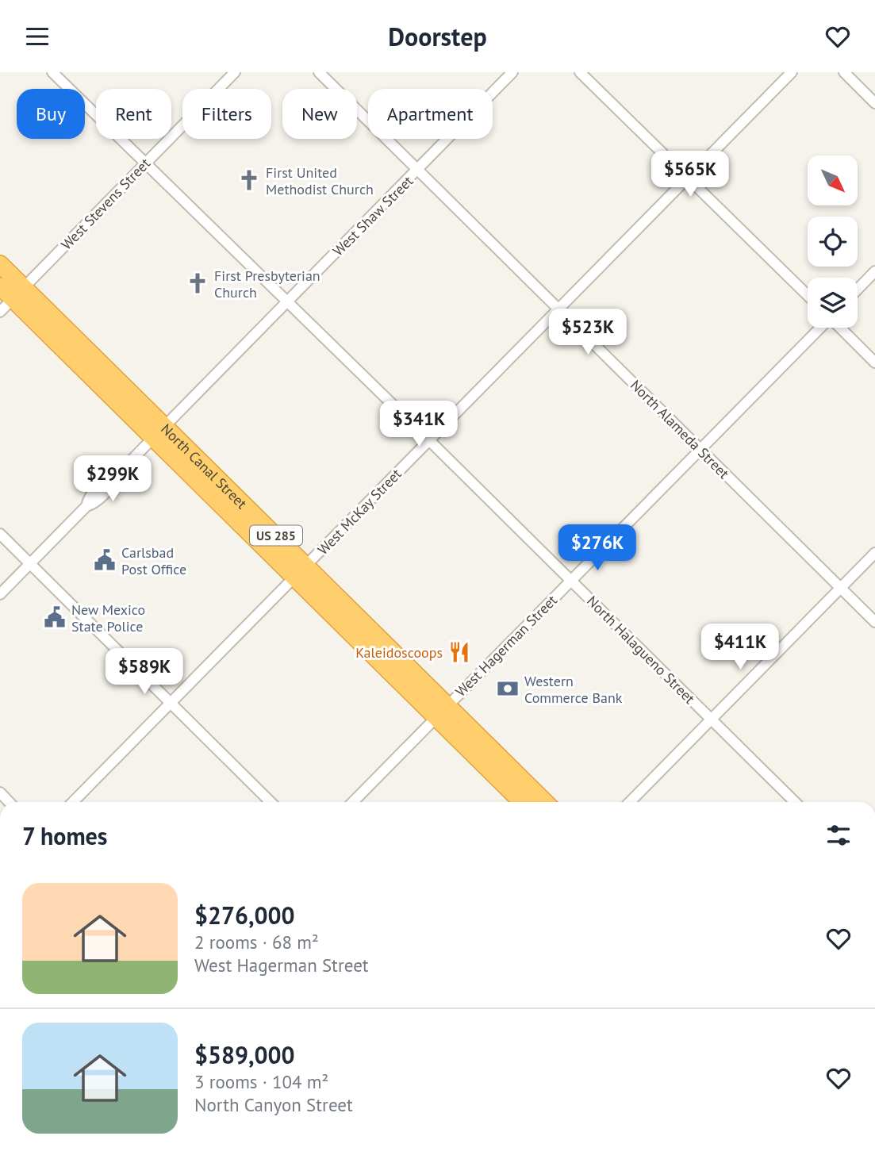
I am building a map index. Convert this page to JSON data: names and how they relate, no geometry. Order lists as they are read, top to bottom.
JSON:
{
  "streets": {
    "highway": ["North Canal Street", "US 285"],
    "street": [
      "West Stevens Street",
      "West Shaw Street",
      "North Alameda Street",
      "West McKay Street",
      "West Hagerman Street",
      "North Halagueno Street"
    ]
  },
  "crossings": [
    ["West Stevens Street", "North Canal Street"],
    ["West Stevens Street", "North Halagueno Street"],
    ["West Shaw Street", "North Alameda Street"],
    ["West Shaw Street", "North Canal Street"],
    ["West Shaw Street", "North Halagueno Street"],
    ["North Alameda Street", "West McKay Street"],
    ["North Alameda Street", "West Hagerman Street"],
    ["North Canal Street", "West McKay Street"],
    ["North Canal Street", "West Hagerman Street"],
    ["West McKay Street", "North Halagueno Street"],
    ["West Hagerman Street", "North Halagueno Street"]
  ],
  "places": {
    "church": ["First United Methodist Church", "First Presbyterian Church"],
    "public building": ["Carlsbad Post Office", "New Mexico State Police"],
    "restaurant": ["Kaleidoscoops"],
    "bank": ["Western Commerce Bank"]
  },
  "north": "bottom right",
  "page": {
    "header": "Doorstep",
    "chip": [
      "Buy",
      "Rent",
      "Filters",
      "New",
      "Apartment"
    ],
    "price": [
      "$565K",
      "$523K",
      "$341K",
      "$299K",
      "$276K",
      "$411K",
      "$589K"
    ],
    "heading": "7 homes",
    "list": [
      {
        "name": "$276,000",
        "note": "2 rooms · 68 m² · West Hagerman Street"
      },
      {
        "name": "$589,000",
        "note": "3 rooms · 104 m² · North Canyon Street"
      }
    ]
  }
}
